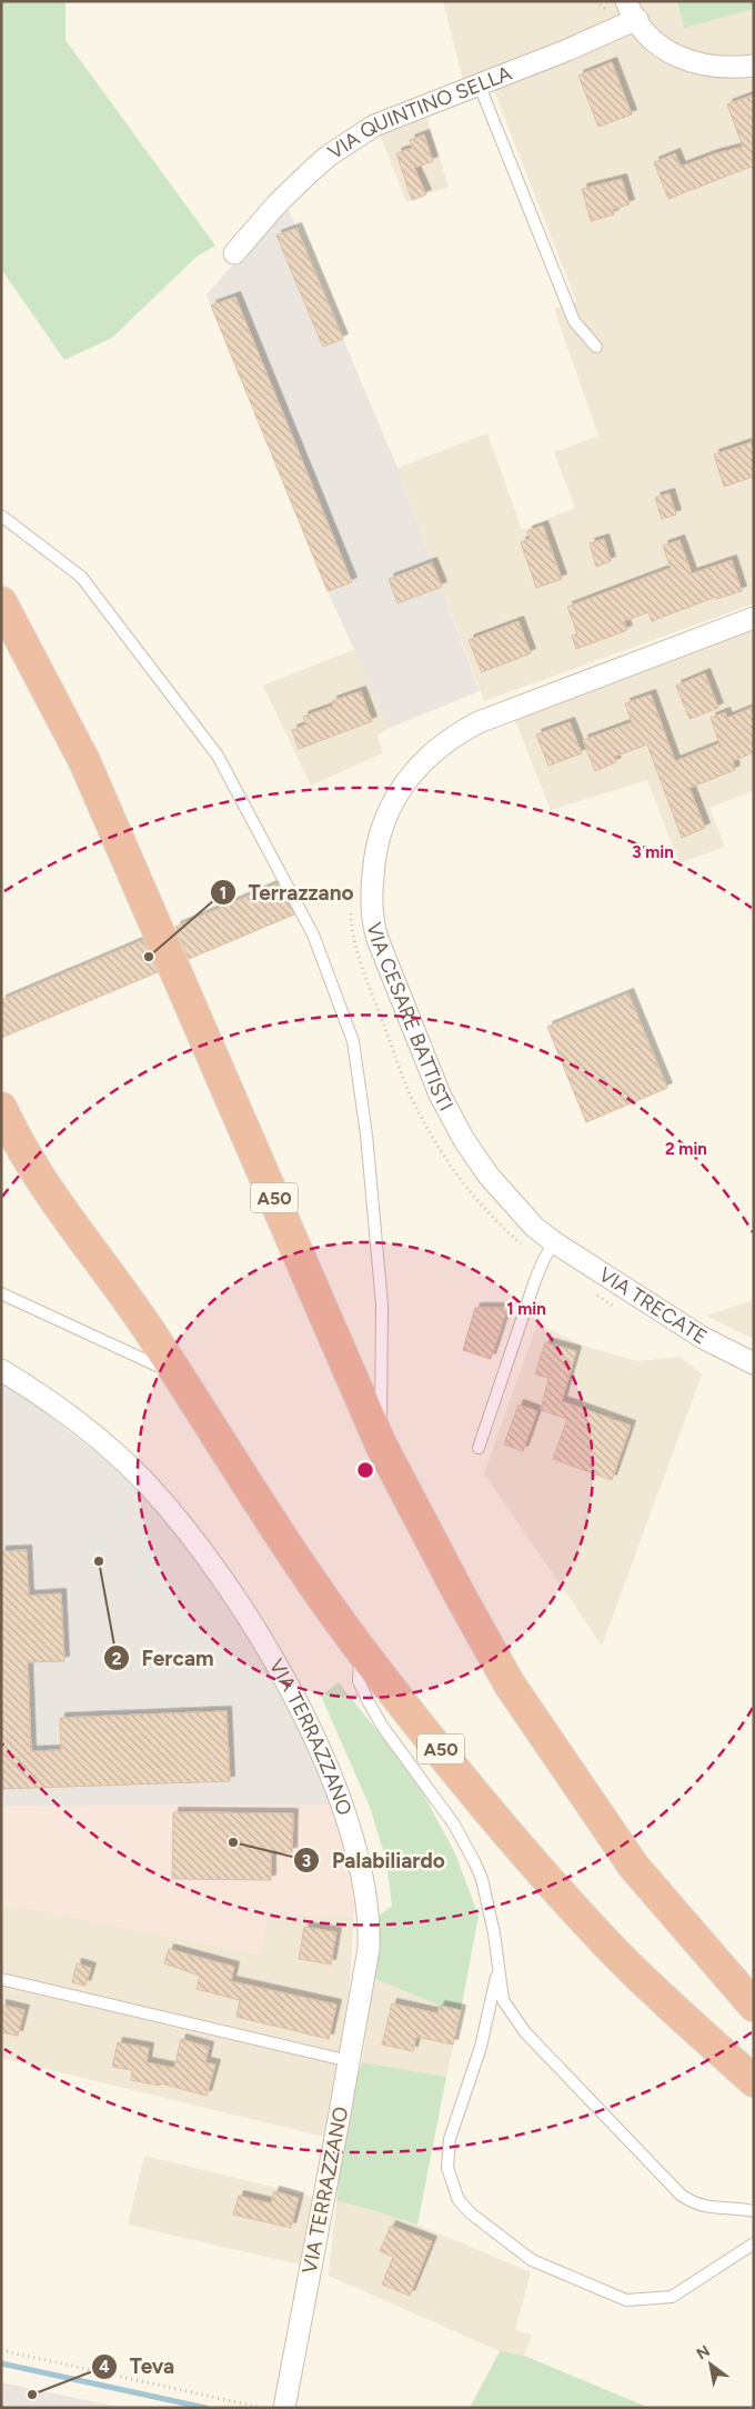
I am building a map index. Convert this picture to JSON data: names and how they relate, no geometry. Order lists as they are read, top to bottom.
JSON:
{
  "streets": {
    "highway": ["A50"],
    "street": [
      "VIA QUINTINO SELLA",
      "VIA CESARE BATTISTI",
      "VIA TRECATE",
      "VIA TERRAZZANO"
    ]
  },
  "crossings": [
    ["VIA CESARE BATTISTI", "VIA TRECATE"]
  ],
  "places": [
    "Terrazzano",
    "Fercam",
    "Palabiliardo",
    "Teva"
  ],
  "north": "top left",
  "rings": ["3 min", "2 min", "1 min"]
}
